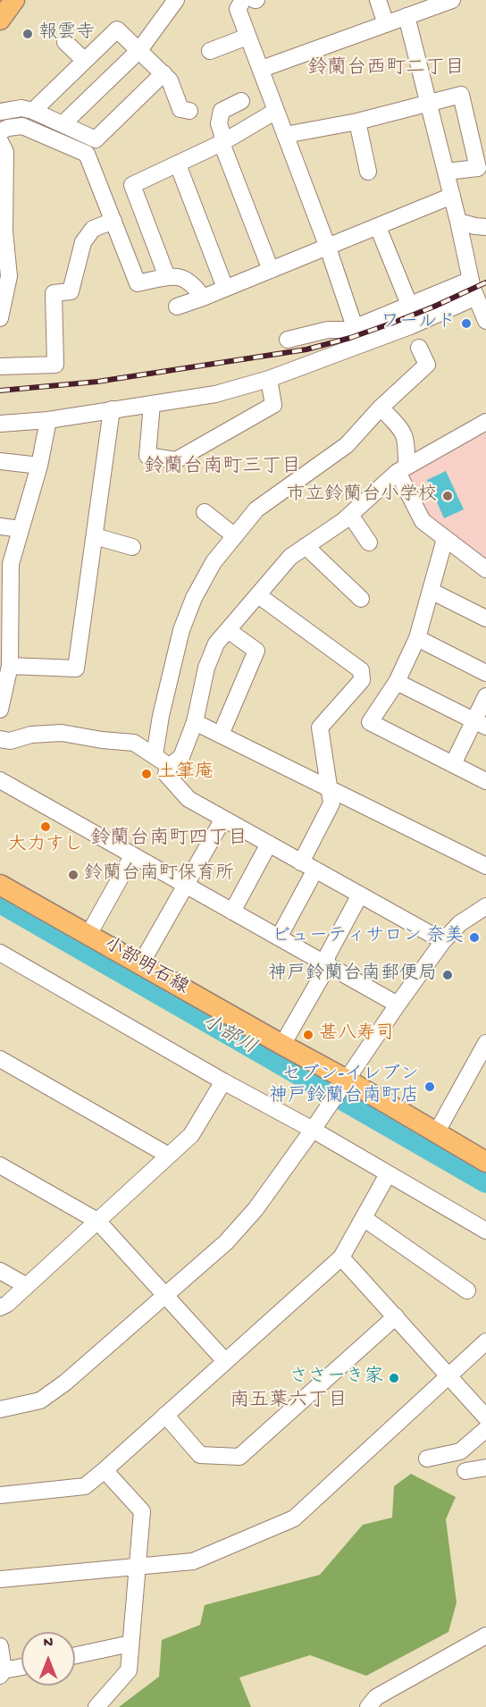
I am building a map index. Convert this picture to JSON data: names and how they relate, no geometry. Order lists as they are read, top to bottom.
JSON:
{
  "streets": {
    "main road": ["小部明石線"]
  },
  "districts": [
    "鈴蘭台西町二丁目",
    "鈴蘭台南町三丁目",
    "鈴蘭台南町四丁目",
    "南五葉六丁目"
  ],
  "water": ["小部川"],
  "places": [
    "報雲寺",
    "ワールド",
    "市立鈴蘭台小学校",
    "土筆庵",
    "大力すし",
    "鈴蘭台南町保育所",
    "ビューティサロン 奈美",
    "神戸鈴蘭台南郵便局",
    "甚八寿司",
    "セブン-イレブン 神戸鈴蘭台南町店",
    "ささーき家"
  ],
  "north": "top"
}
